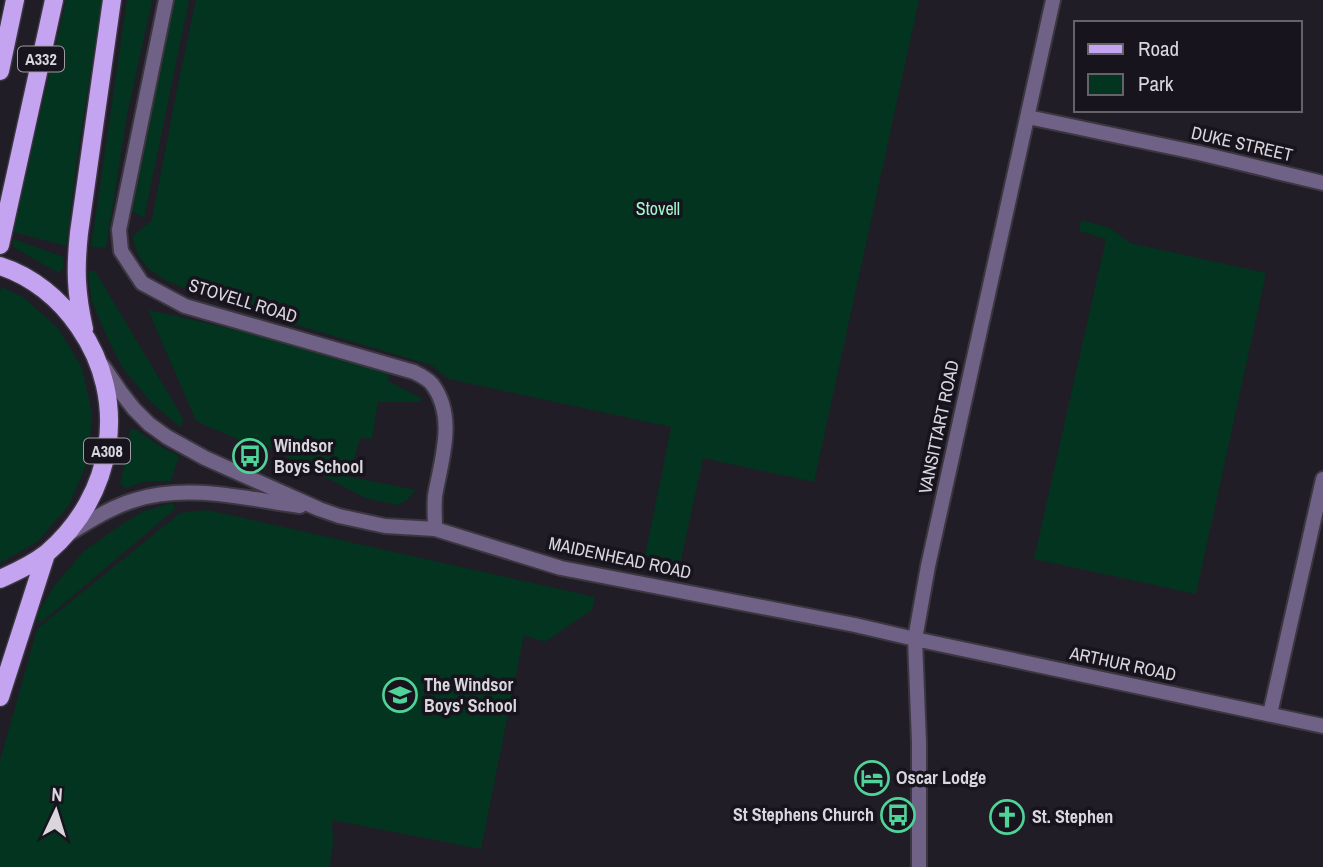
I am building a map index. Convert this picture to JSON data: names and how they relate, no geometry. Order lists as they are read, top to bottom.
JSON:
{
  "streets": {
    "main road": ["A332", "A308"],
    "street": [
      "DUKE STREET",
      "STOVELL ROAD",
      "VANSITTART ROAD",
      "MAIDENHEAD ROAD",
      "ARTHUR ROAD"
    ]
  },
  "crossings": [
    ["DUKE STREET", "VANSITTART ROAD"],
    ["STOVELL ROAD", "MAIDENHEAD ROAD"],
    ["VANSITTART ROAD", "MAIDENHEAD ROAD"],
    ["VANSITTART ROAD", "ARTHUR ROAD"],
    ["A308", "MAIDENHEAD ROAD"],
    ["MAIDENHEAD ROAD", "ARTHUR ROAD"]
  ],
  "parks": ["Stovell"],
  "places": {
    "bus stop": ["Windsor Boys School", "St Stephens Church"],
    "school or university": ["The Windsor Boys' School"],
    "hotel": ["Oscar Lodge"],
    "church": ["St. Stephen"]
  },
  "legend": ["Road", "Park"],
  "north": "top"
}
